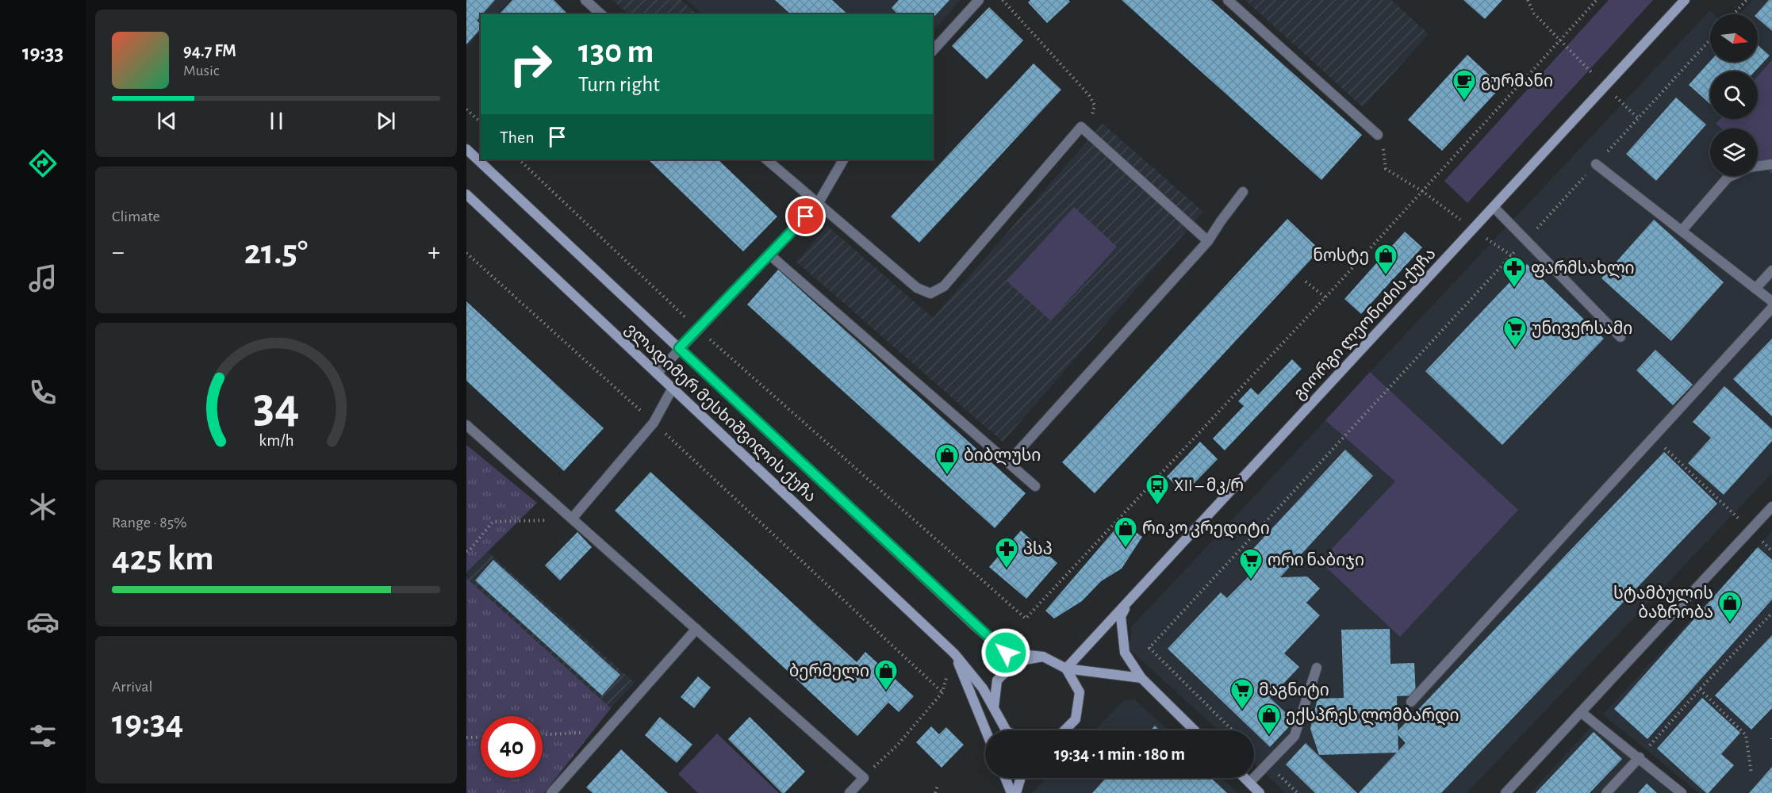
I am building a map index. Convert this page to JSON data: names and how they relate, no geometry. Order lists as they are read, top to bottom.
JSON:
{
  "streets": {
    "street": ["გიორგი ლეონიძის ქუჩა", "ვლადიმერ მესხიშვილის ქუჩა"]
  },
  "places": {
    "cafe": ["გურმანი"],
    "shop": [
      "ნოსტე",
      "ბიბლუსი",
      "რიკო კრედიტი",
      "სტამბულის ბაზრობა",
      "ბერმელი",
      "ექსპრეს ლომბარდი"
    ],
    "pharmacy": ["ფარმსახლი", "პსპ"],
    "supermarket": ["უნივერსამი", "ორი ნაბიჯი", "მაგნიტი"],
    "bus stop": ["XII – მკ/რ"]
  },
  "north": "right",
  "page": {
    "tabs": "19:33",
    "turn": ["130 m", "Turn right"],
    "song": ["94.7 FM", "Music"],
    "then": "Then",
    "tile": [
      "Climate",
      ["Range · 85%", "425 km"],
      ["Arrival", "19:34"]
    ],
    "heat": ["−", "21.5°", "+"],
    "limit": "40",
    "trip": "19:34 · 1 min · 180 m",
    "gauge": ["34", "km/h"]
  }
}
